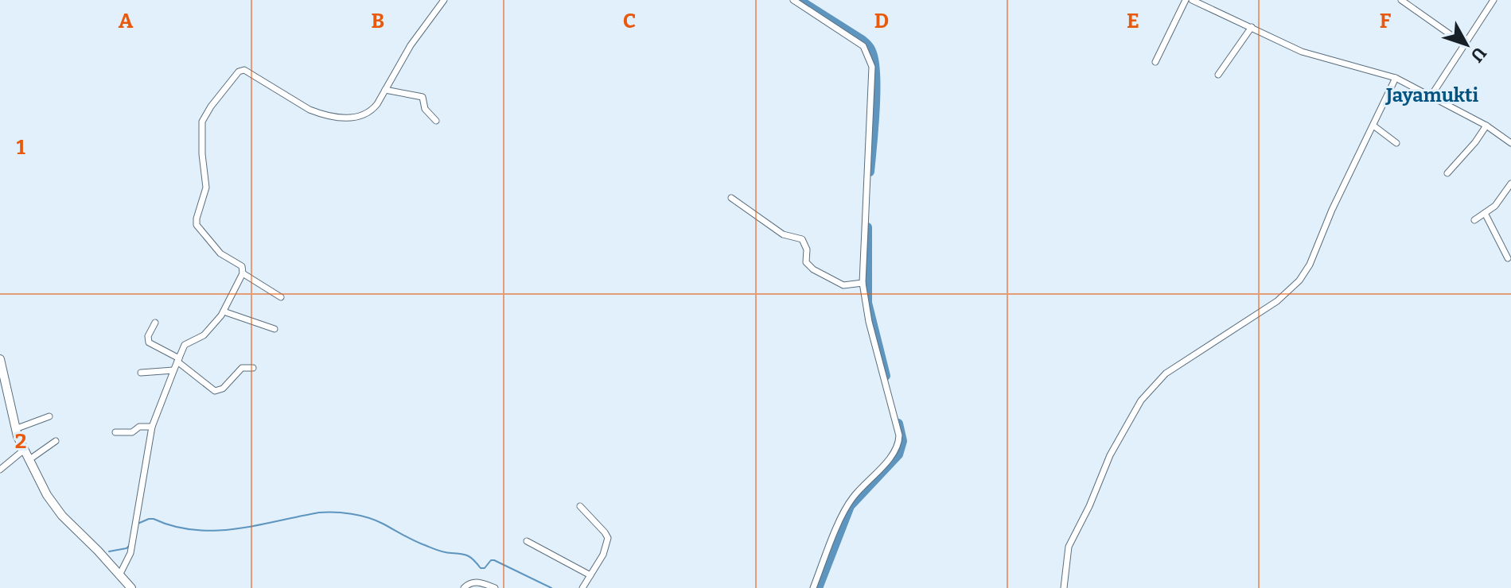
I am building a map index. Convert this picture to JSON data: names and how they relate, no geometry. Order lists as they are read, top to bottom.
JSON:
{
  "districts": ["Jayamukti"],
  "north": "bottom right",
  "grid": {
    "columns": [
      "A",
      "B",
      "C",
      "D",
      "E",
      "F"
    ],
    "rows": ["1", "2"]
  }
}
